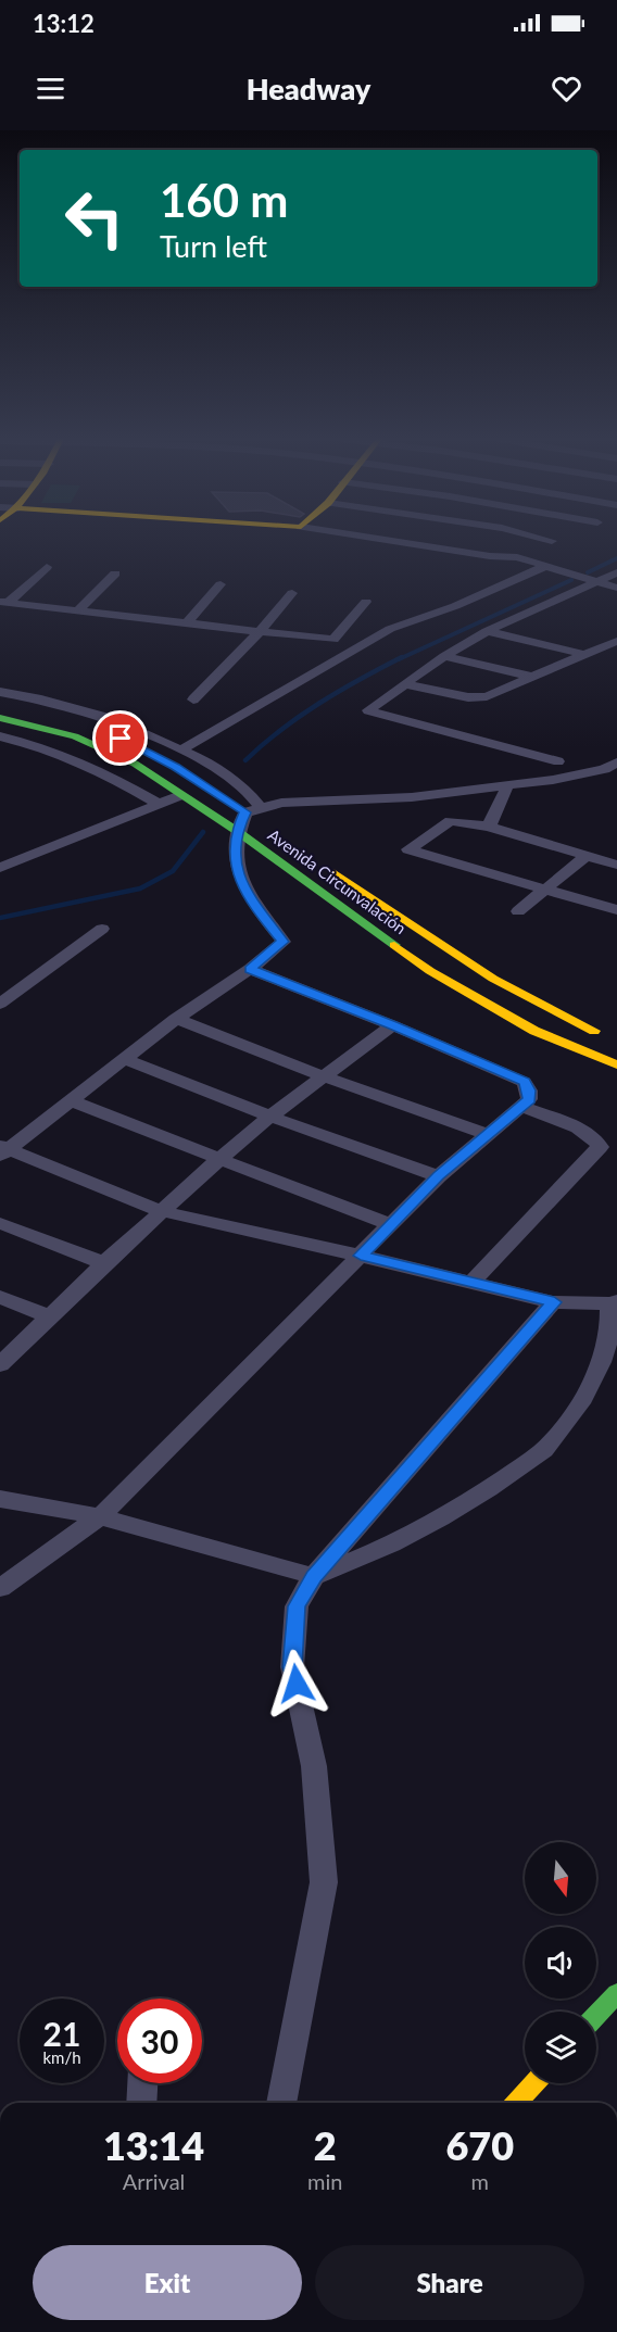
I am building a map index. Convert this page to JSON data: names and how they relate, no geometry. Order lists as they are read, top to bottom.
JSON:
{
  "streets": {
    "main road": ["Avenida Circunvalación"]
  },
  "north": "bottom",
  "page": {
    "status": "13:12",
    "header": "Headway",
    "turn": ["160 m", "Turn left"],
    "speed": "21 km/h",
    "limit": "30",
    "eta": [
      "13:14",
      "Arrival",
      "2",
      "min",
      "670",
      "m"
    ],
    "buttons": ["Exit", "Share"]
  }
}
